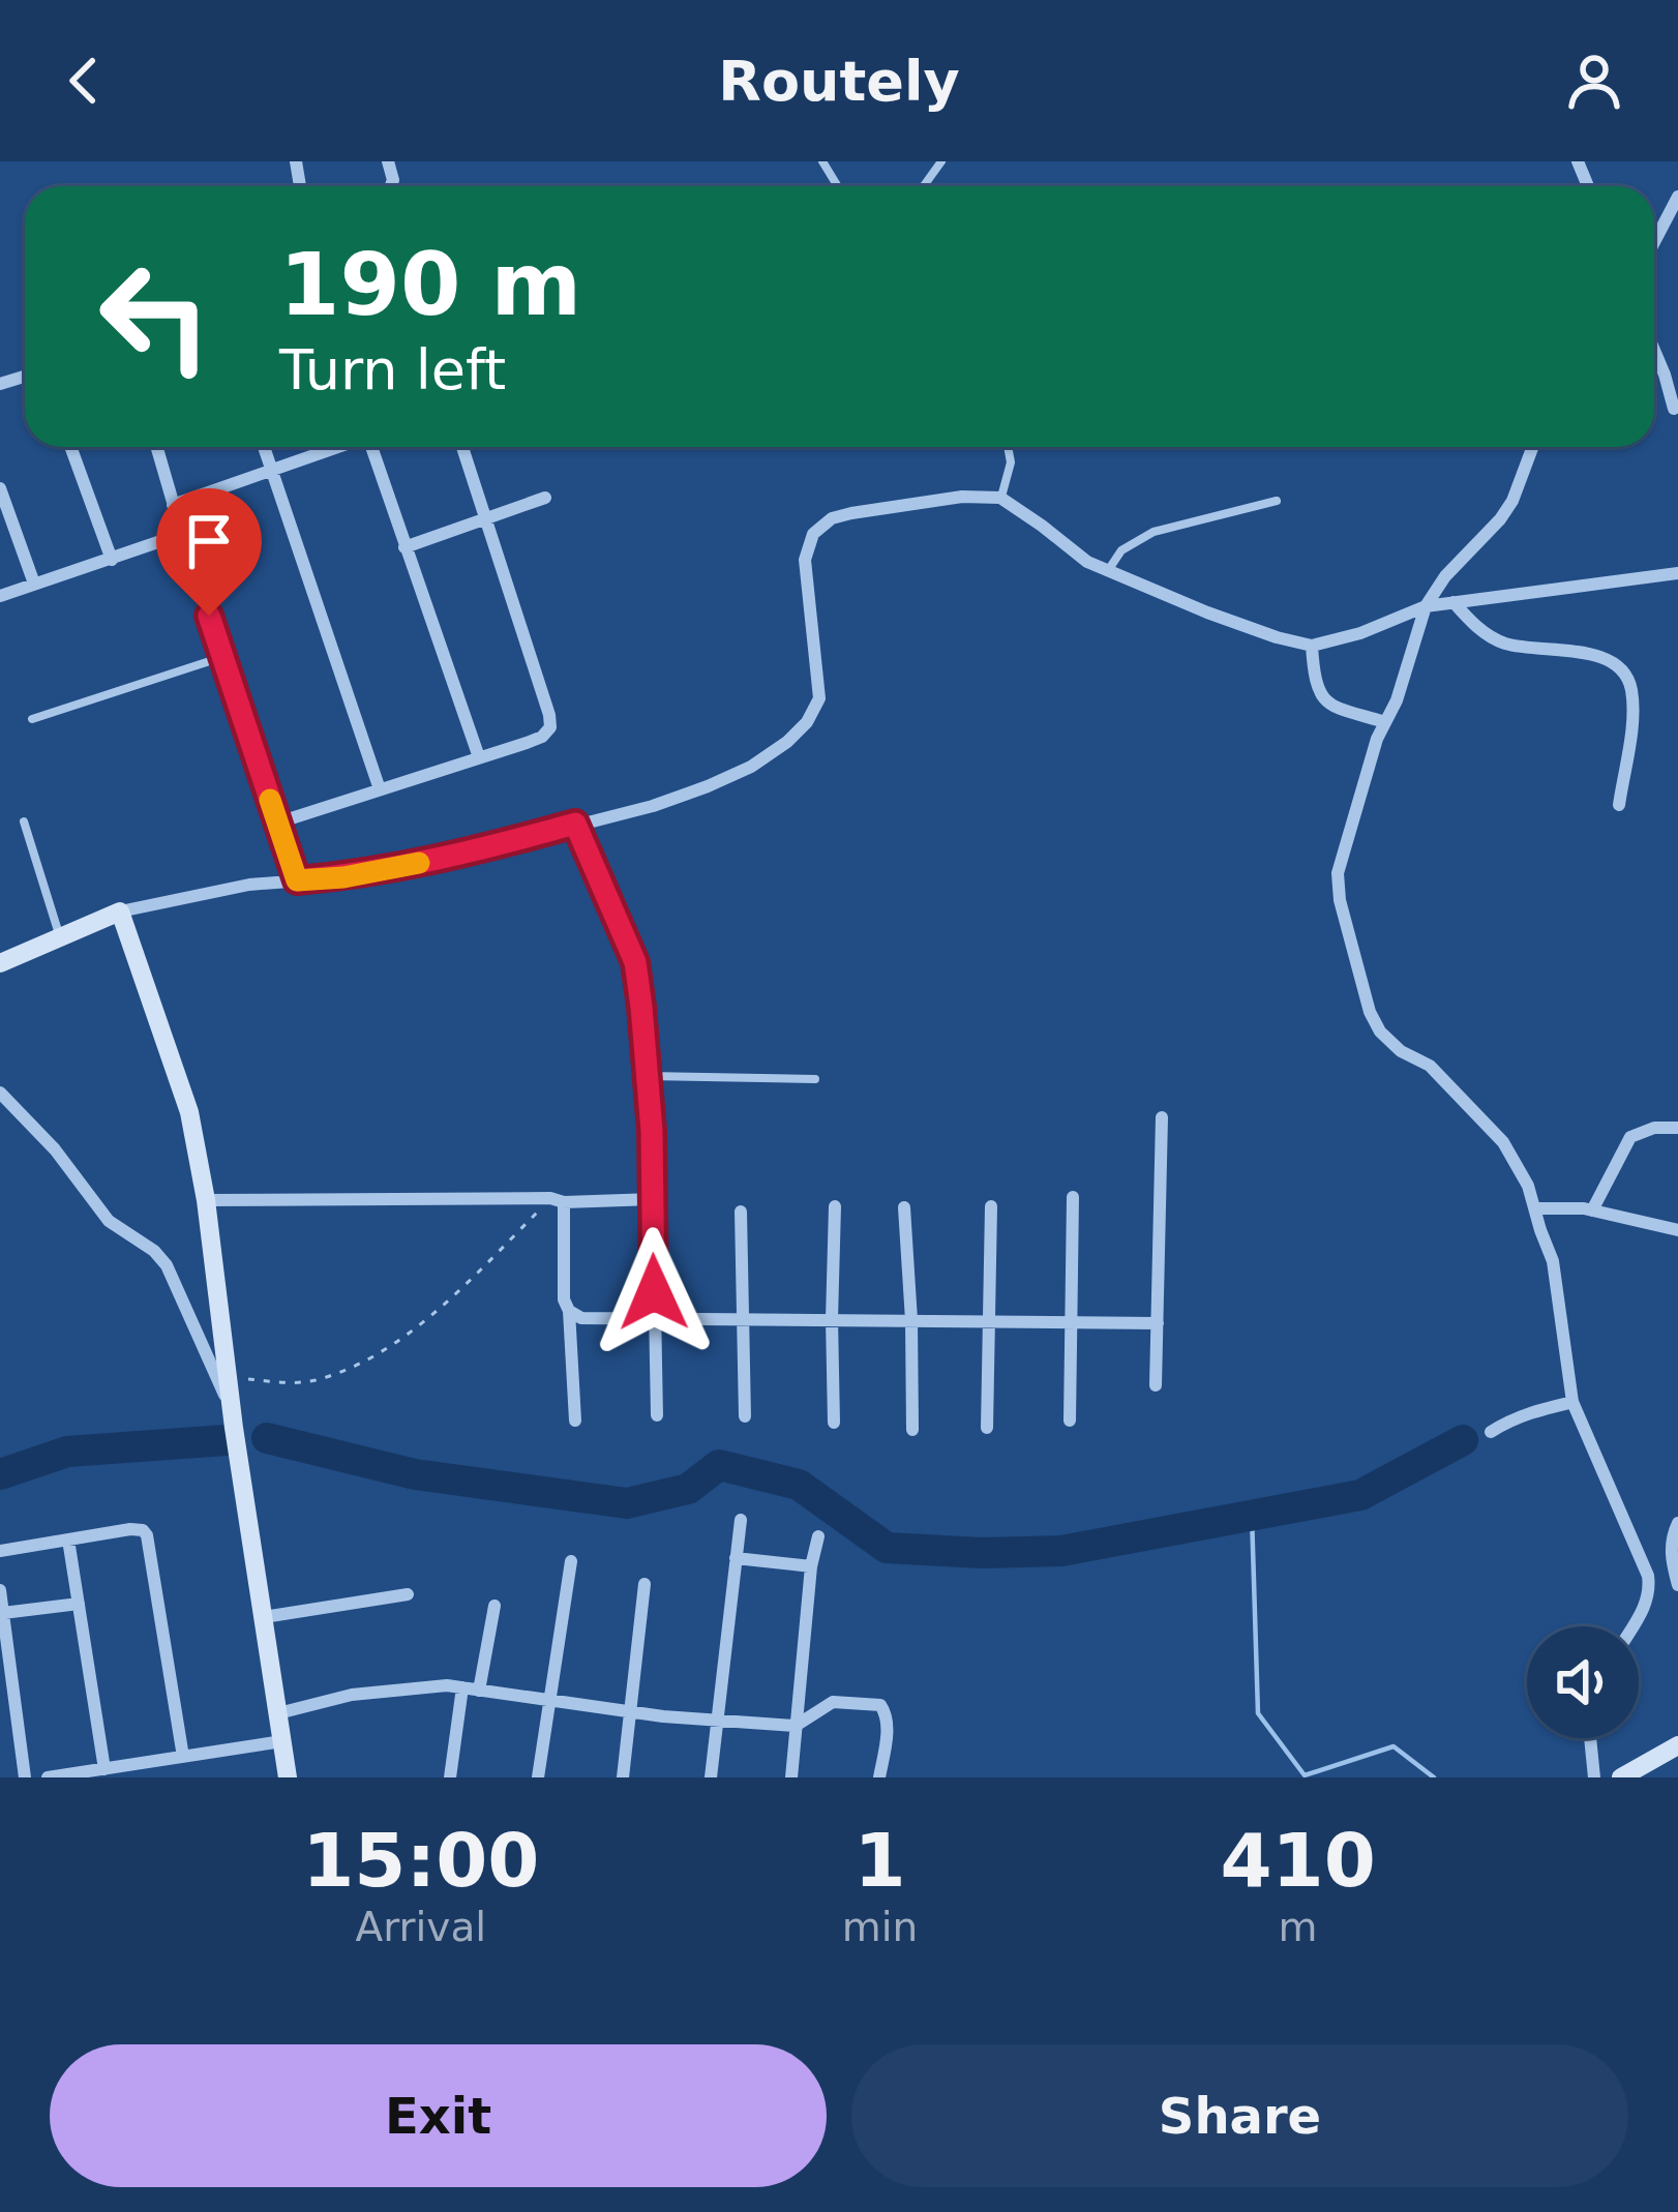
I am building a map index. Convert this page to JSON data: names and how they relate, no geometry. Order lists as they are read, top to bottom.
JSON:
{
  "page": {
    "header": "Routely",
    "turn": ["190 m", "Turn left"],
    "eta": [
      "15:00",
      "Arrival",
      "1",
      "min",
      "410",
      "m"
    ],
    "buttons": ["Exit", "Share"]
  }
}
